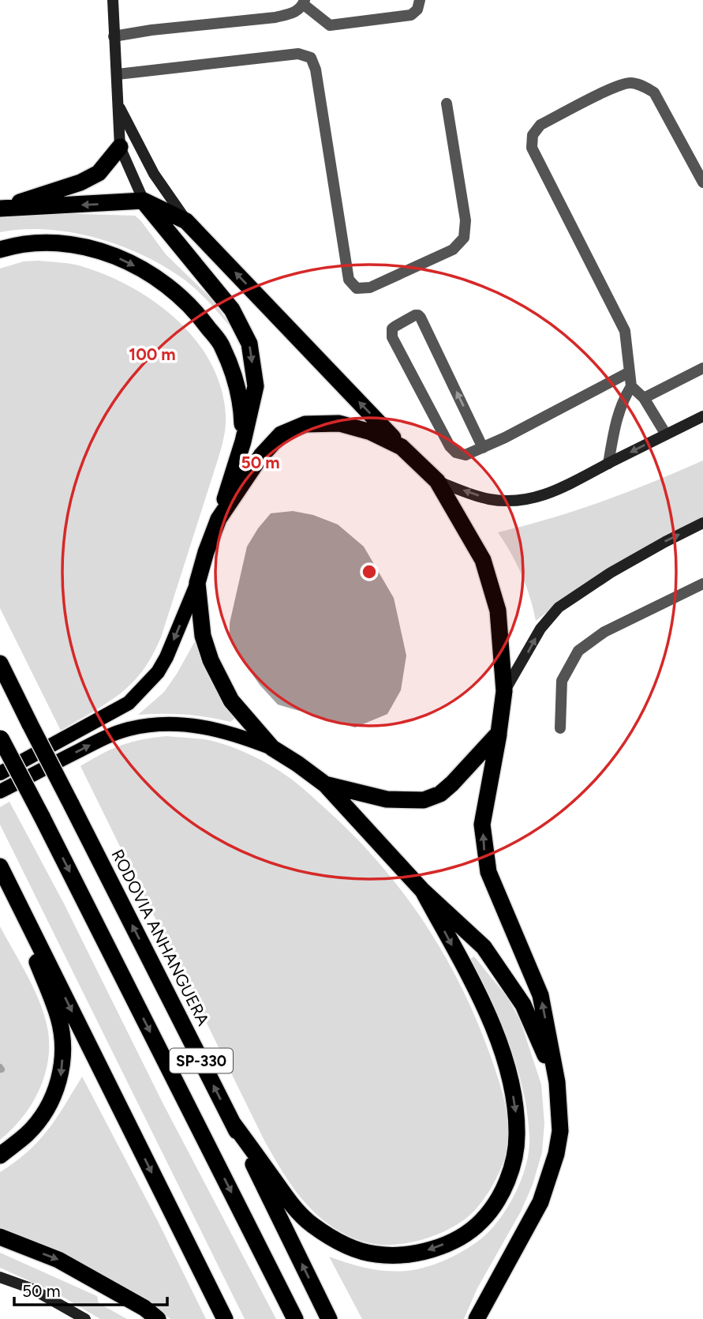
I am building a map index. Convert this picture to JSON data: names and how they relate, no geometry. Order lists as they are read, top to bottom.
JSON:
{
  "streets": {
    "highway": ["RODOVIA ANHANGUERA", "SP-330"]
  },
  "scale_bar": "50 m",
  "rings": ["100 m", "50 m"]
}
